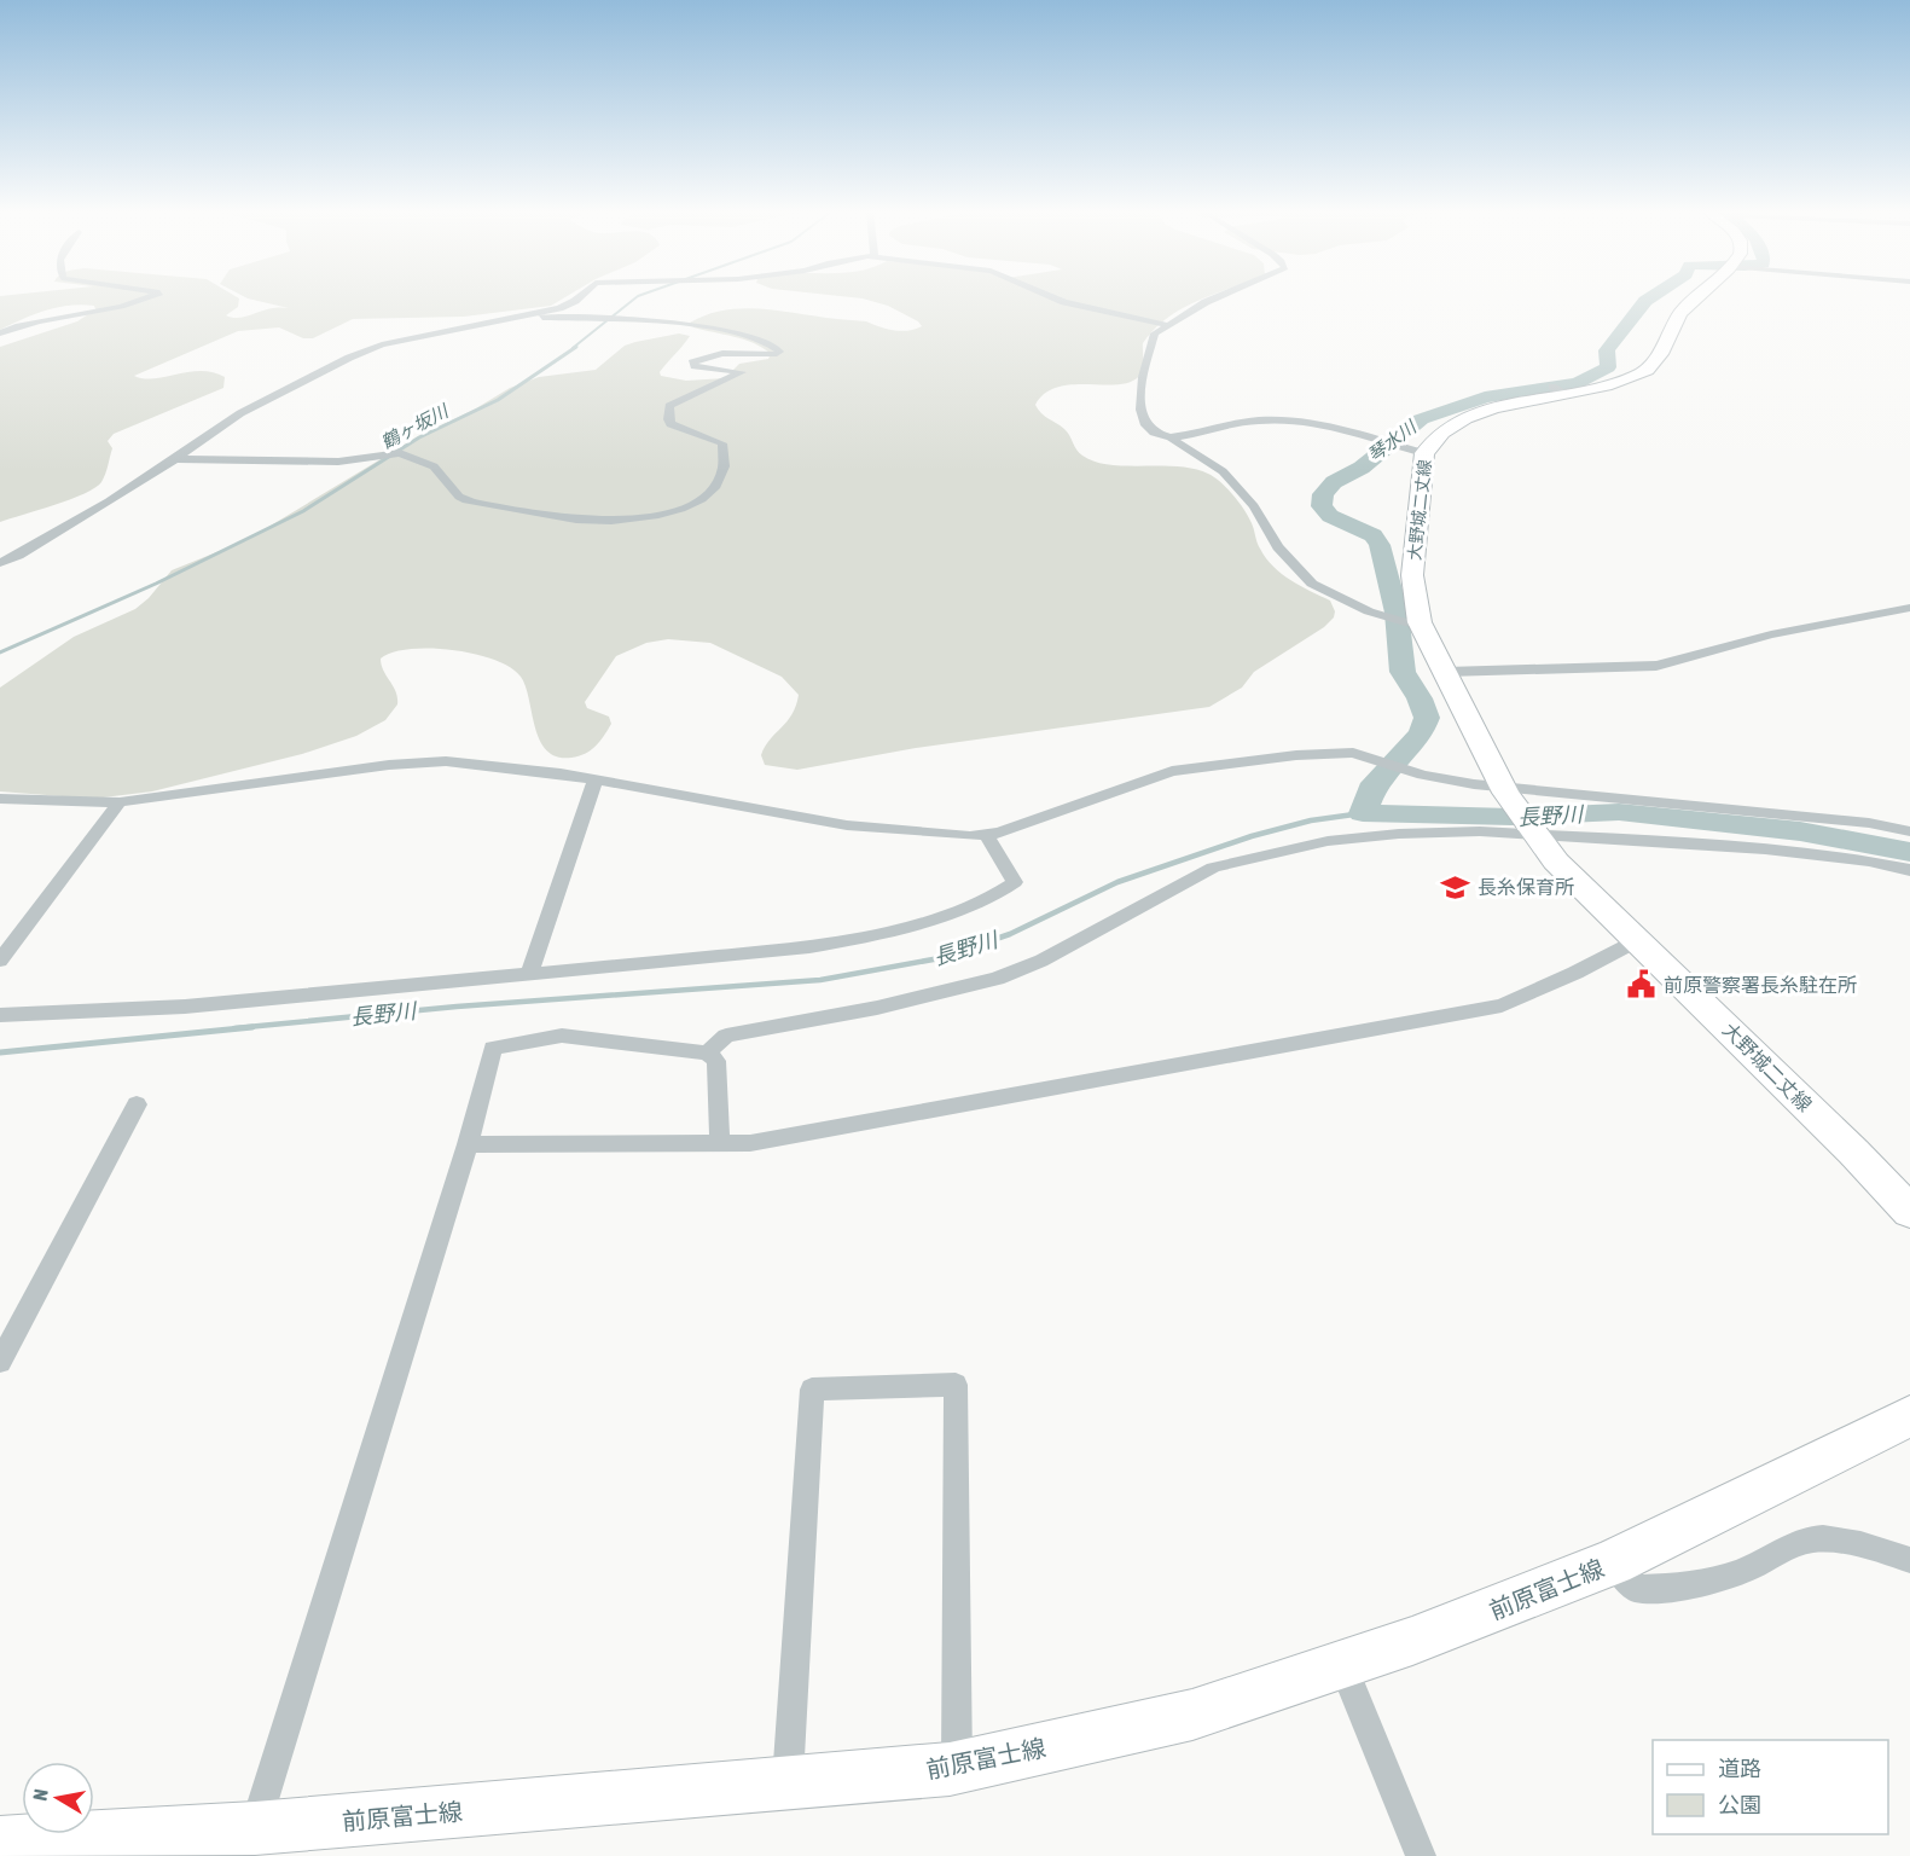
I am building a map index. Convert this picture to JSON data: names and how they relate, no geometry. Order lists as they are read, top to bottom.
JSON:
{
  "streets": {
    "main road": ["大野城二丈線", "前原富士線"]
  },
  "water": ["鶴ヶ坂川", "琴水川", "長野川"],
  "places": {
    "school or university": ["長糸保育所"],
    "public building": ["前原警察署長糸駐在所"]
  },
  "legend": ["道路", "公園"],
  "north": "left"
}
